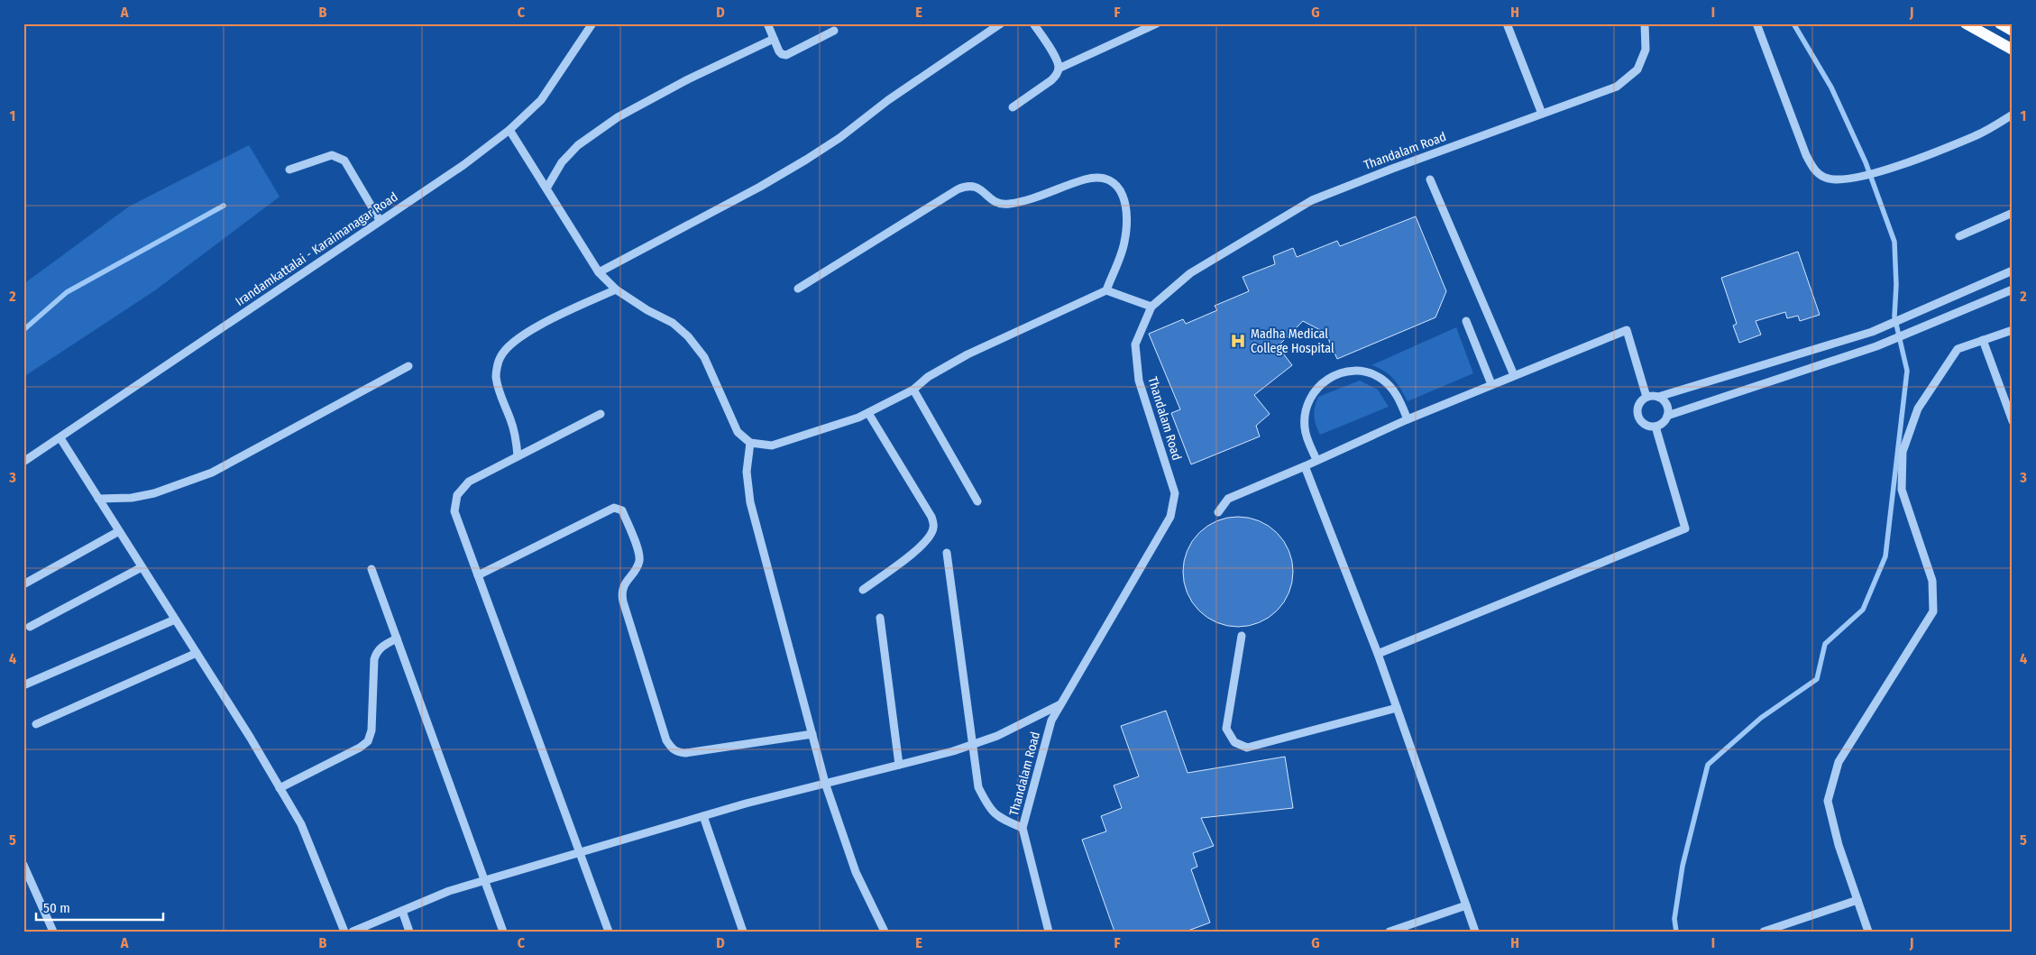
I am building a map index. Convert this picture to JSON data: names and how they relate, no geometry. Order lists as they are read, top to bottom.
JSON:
{
  "streets": {
    "street": ["Thandalam Road", "Irandamkattalai - Karaimanagar Road"]
  },
  "places": {
    "hospital": ["Madha Medical College Hospital"]
  },
  "scale_bar": "50 m",
  "grid": {
    "columns": [
      "A",
      "B",
      "C",
      "D",
      "E",
      "F",
      "G",
      "H",
      "I",
      "J"
    ],
    "rows": [
      "1",
      "2",
      "3",
      "4",
      "5"
    ]
  }
}
